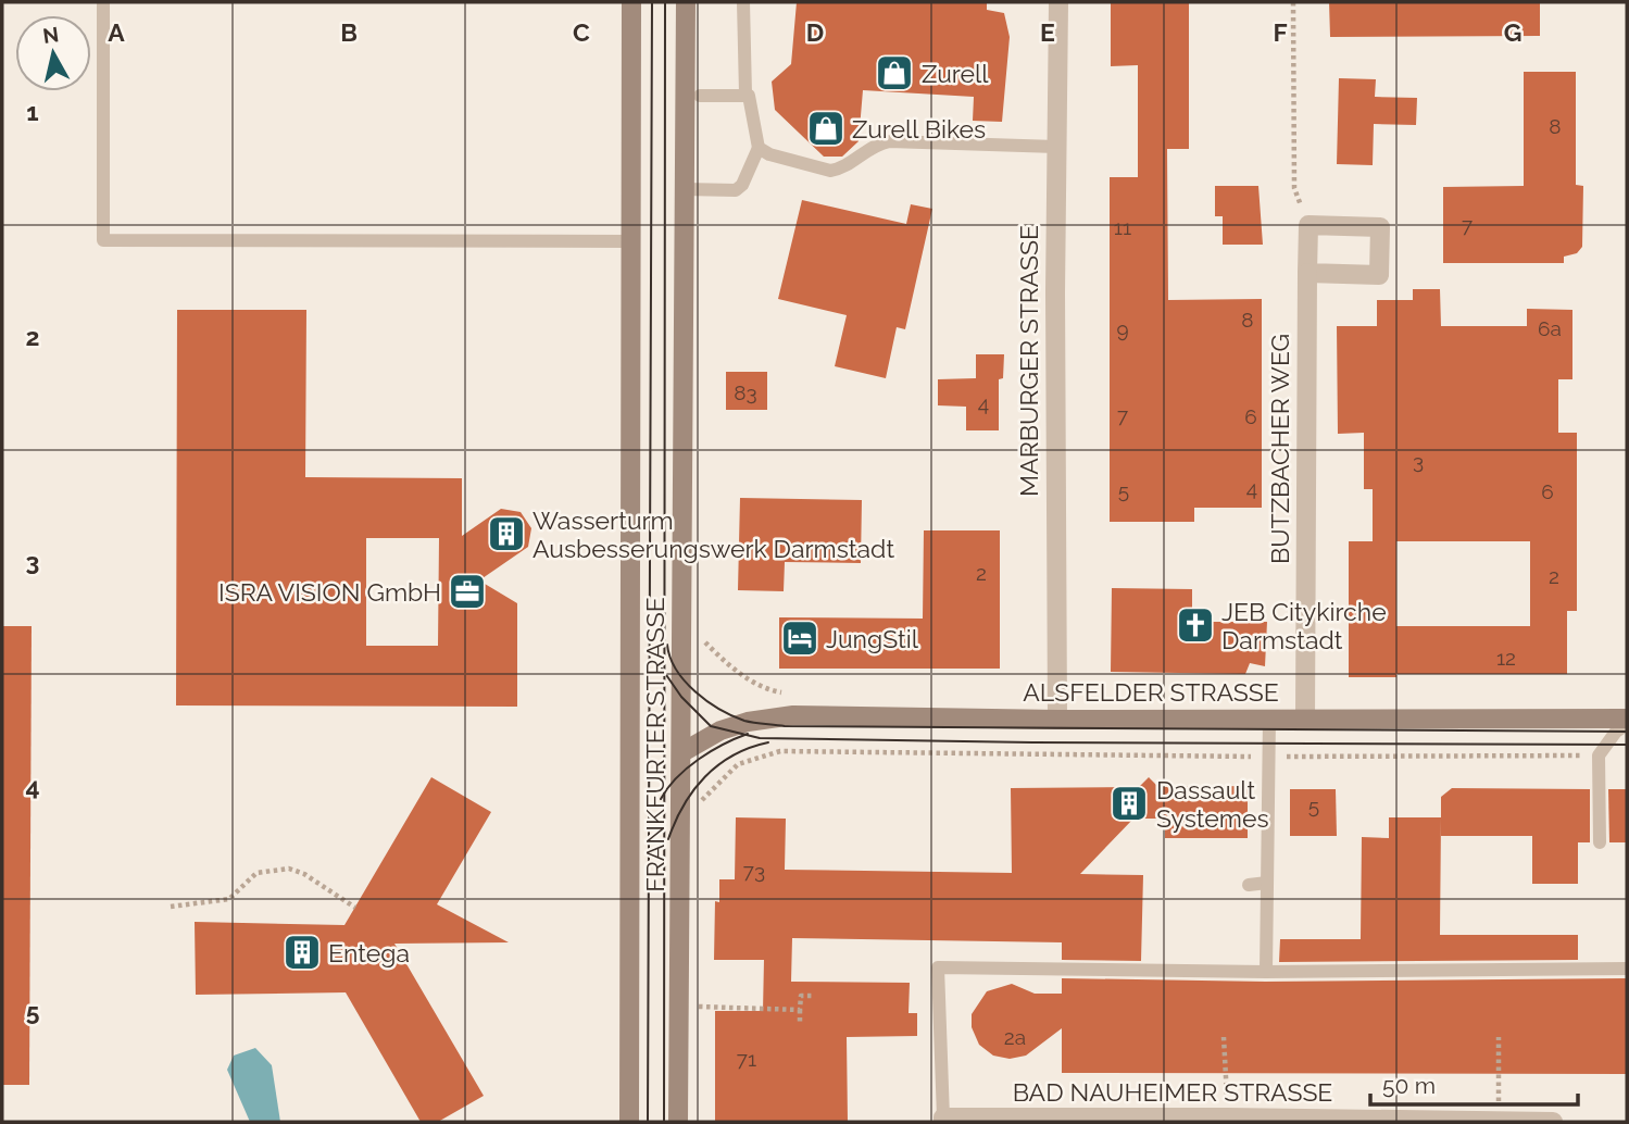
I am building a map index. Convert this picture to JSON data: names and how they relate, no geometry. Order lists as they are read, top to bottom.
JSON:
{
  "streets": {
    "main road": ["ALSFELDER STRASSE", "FRANKFURTER STRASSE"],
    "street": ["MARBURGER STRASSE", "BUTZBACHER WEG", "BAD NAUHEIMER STRASSE"]
  },
  "crossings": [
    ["MARBURGER STRASSE", "ALSFELDER STRASSE"],
    ["BUTZBACHER WEG", "ALSFELDER STRASSE"],
    ["ALSFELDER STRASSE", "FRANKFURTER STRASSE"]
  ],
  "places": {
    "shop": ["Zurell", "Zurell Bikes"],
    "building": ["Wasserturm Ausbesserungswerk Darmstadt", "Dassault Systemes", "Entega"],
    "office": ["ISRA VISION GmbH"],
    "church": ["JEB Citykirche Darmstadt"],
    "hotel": ["JungStil"]
  },
  "house_numbers": [
    "8",
    "7",
    "11",
    "8",
    "6a",
    "9",
    "83",
    "4",
    "7",
    "6",
    "3",
    "4",
    "5",
    "6",
    "2",
    "2",
    "12",
    "5",
    "73",
    "2a",
    "71"
  ],
  "scale_bar": "50 m",
  "north": "top",
  "grid": {
    "columns": [
      "A",
      "B",
      "C",
      "D",
      "E",
      "F",
      "G"
    ],
    "rows": [
      "1",
      "2",
      "3",
      "4",
      "5"
    ]
  }
}
